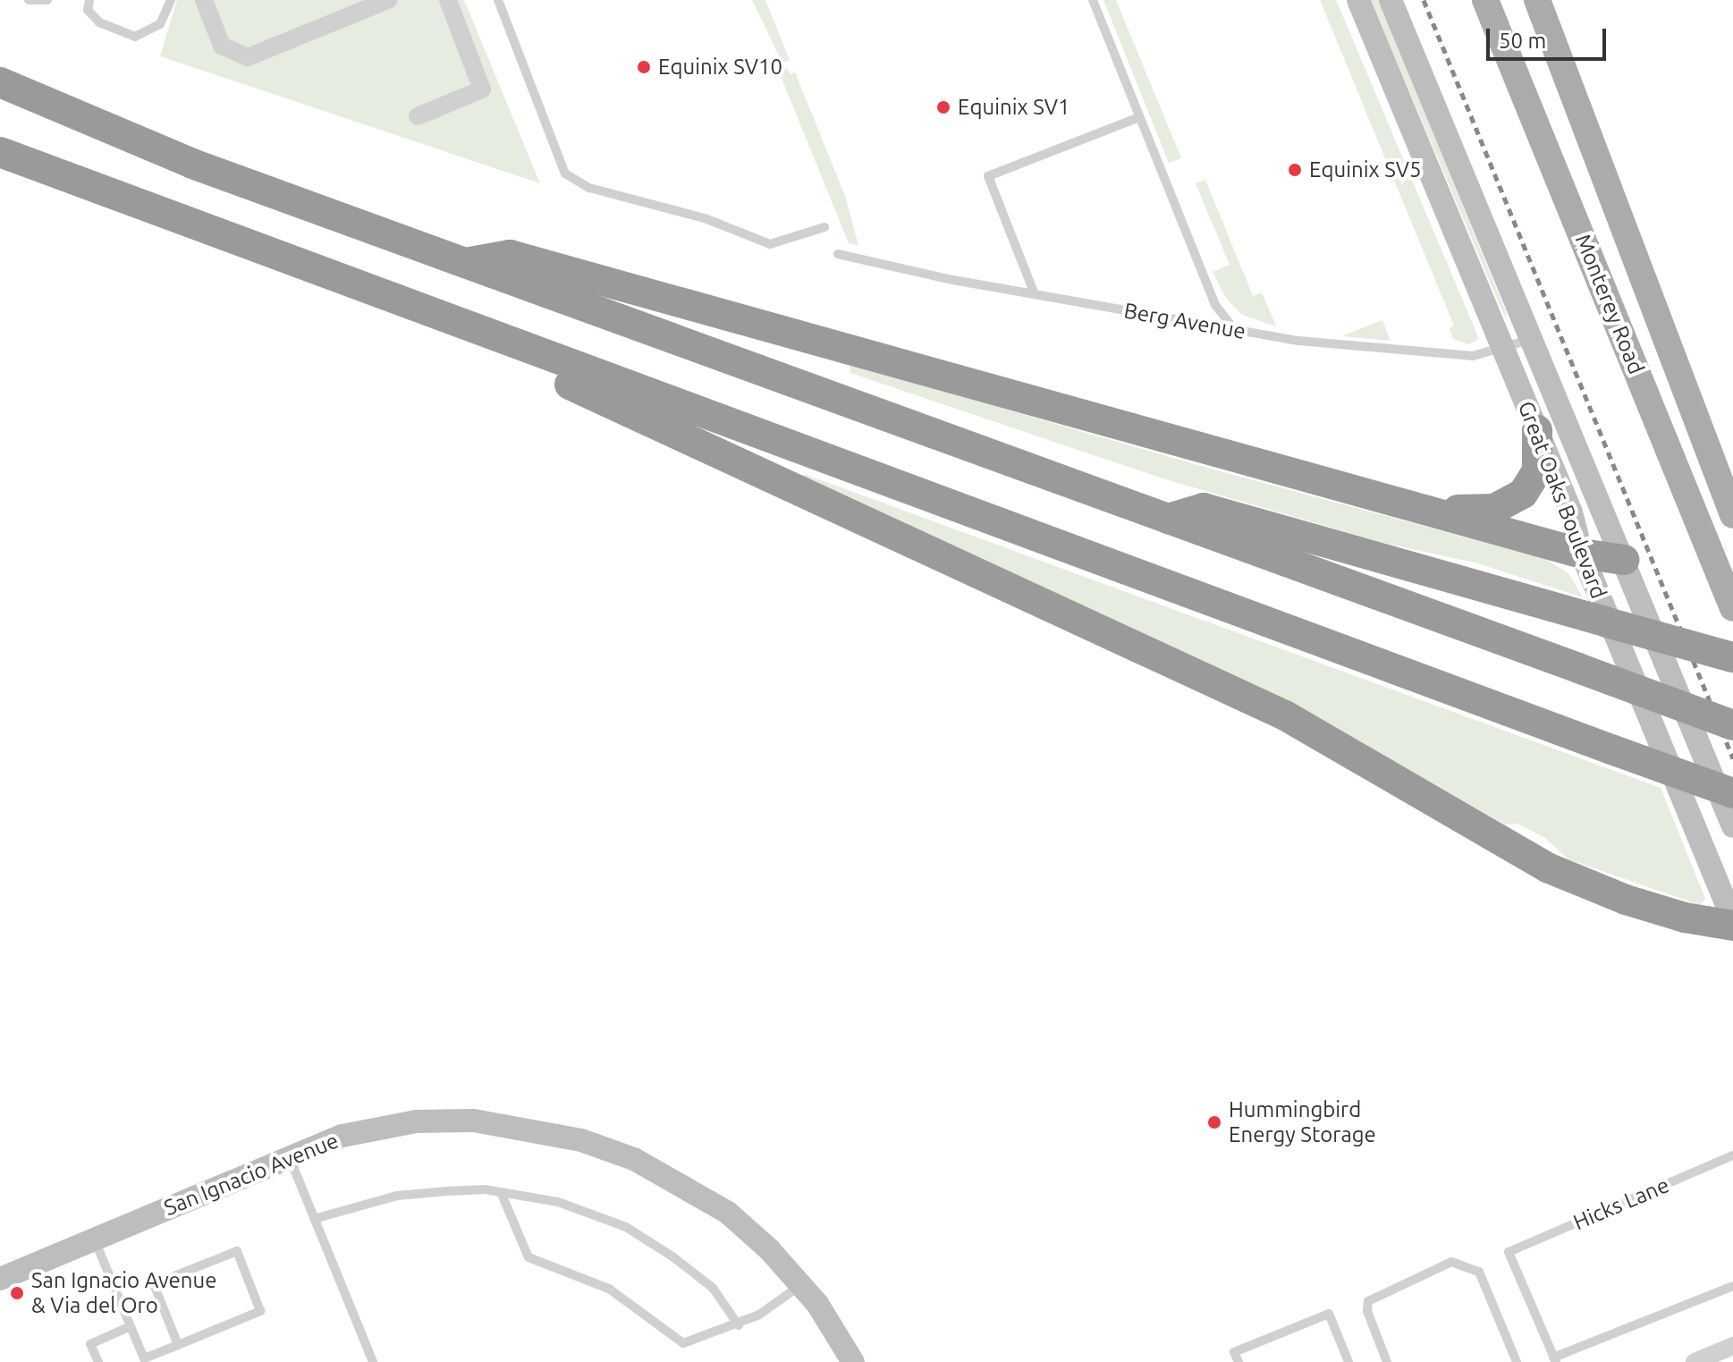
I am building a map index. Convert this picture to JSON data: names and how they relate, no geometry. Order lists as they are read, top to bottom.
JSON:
{
  "streets": {
    "main road": ["Monterey Road", "Great Oaks Boulevard", "San Ignacio Avenue"],
    "lane": ["Berg Avenue", "Hicks Lane"]
  },
  "crossings": [
    ["Berg Avenue", "Great Oaks Boulevard"]
  ],
  "places": [
    "Equinix SV10",
    "Equinix SV1",
    "Equinix SV5",
    "Hummingbird Energy Storage",
    "San Ignacio Avenue & Via del Oro"
  ],
  "scale_bar": "50 m"
}
